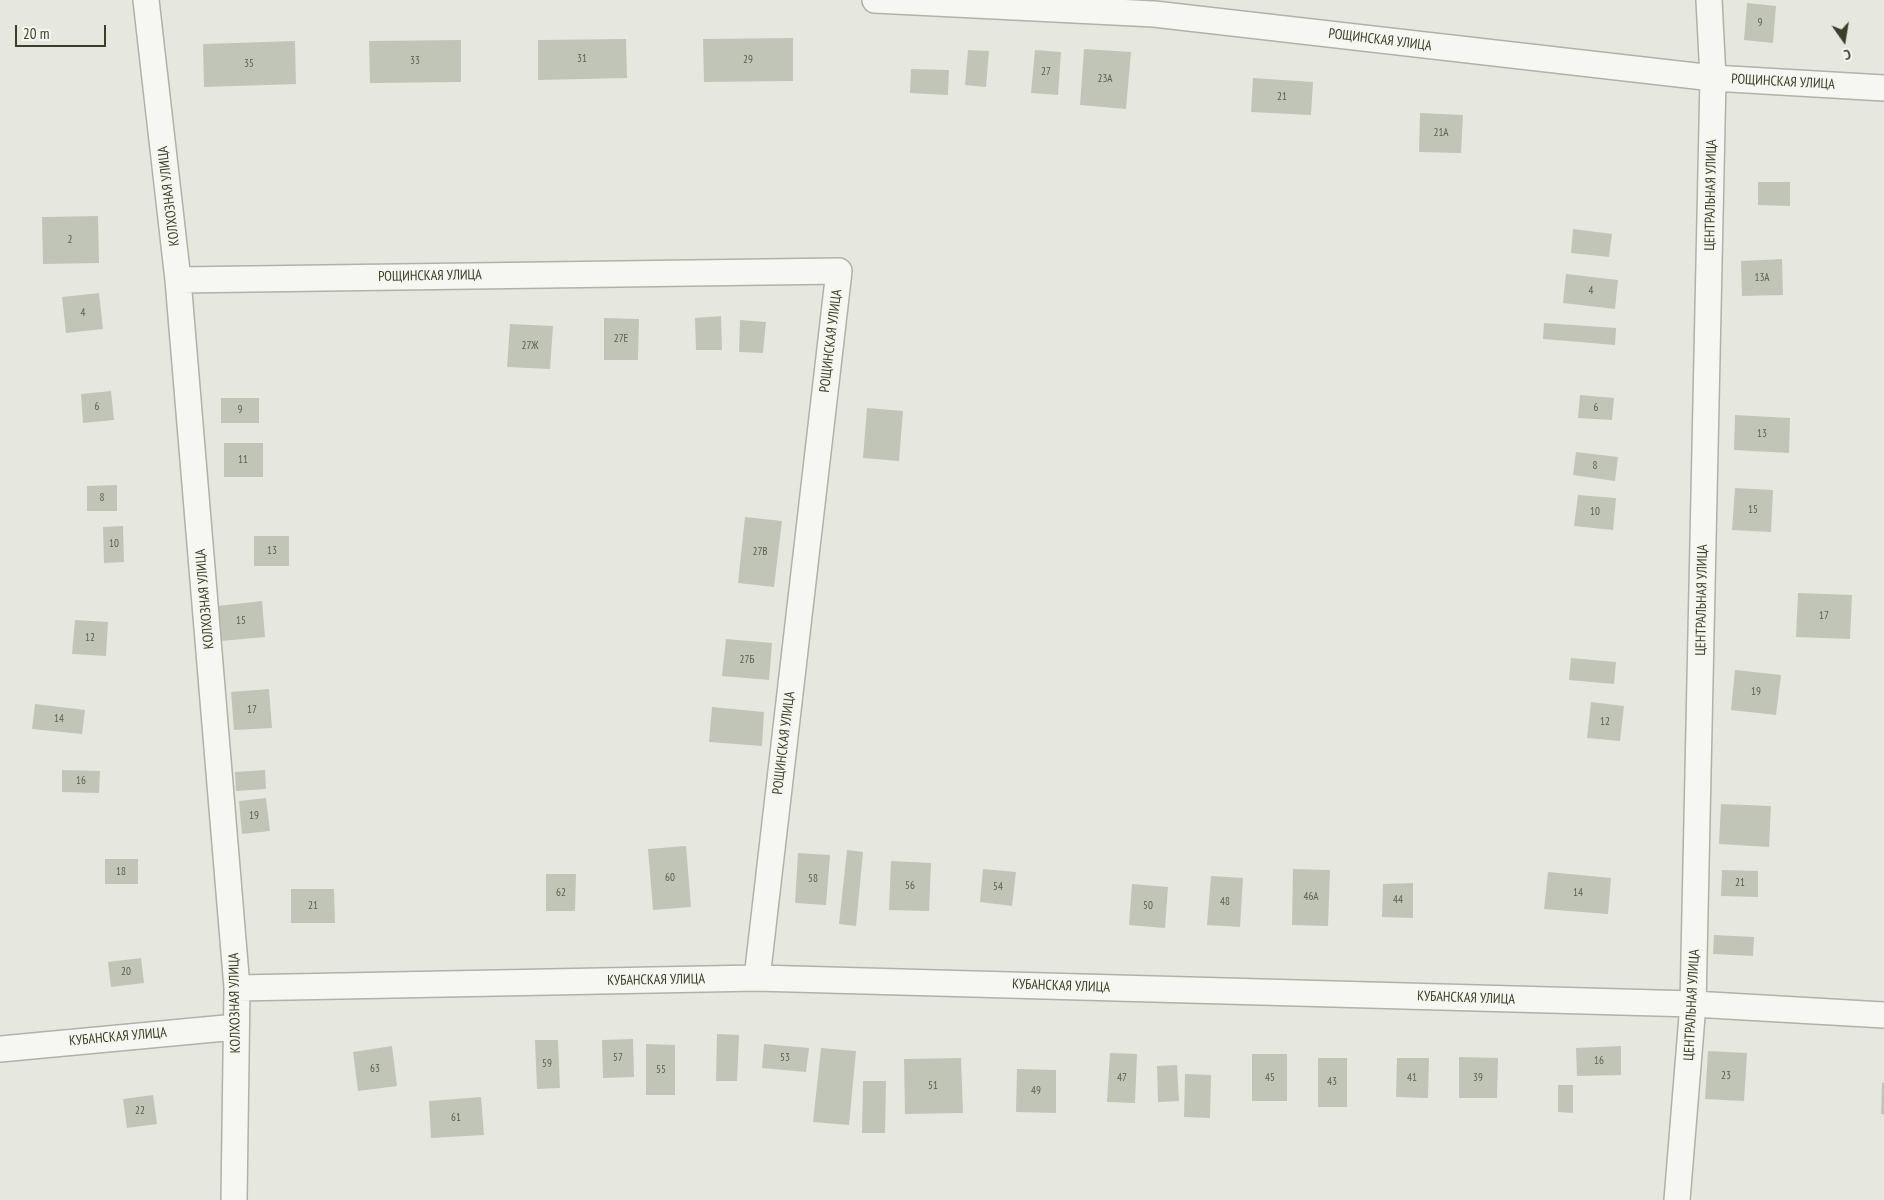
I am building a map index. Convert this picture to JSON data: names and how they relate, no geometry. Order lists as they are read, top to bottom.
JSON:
{
  "streets": {
    "street": [
      "РОЩИНСКАЯ УЛИЦА",
      "ЦЕНТРАЛЬНАЯ УЛИЦА",
      "КОЛХОЗНАЯ УЛИЦА",
      "КУБАНСКАЯ УЛИЦА"
    ]
  },
  "crossings": [
    ["РОЩИНСКАЯ УЛИЦА", "ЦЕНТРАЛЬНАЯ УЛИЦА"],
    ["РОЩИНСКАЯ УЛИЦА", "КОЛХОЗНАЯ УЛИЦА"],
    ["РОЩИНСКАЯ УЛИЦА", "КУБАНСКАЯ УЛИЦА"],
    ["ЦЕНТРАЛЬНАЯ УЛИЦА", "КУБАНСКАЯ УЛИЦА"],
    ["КОЛХОЗНАЯ УЛИЦА", "КУБАНСКАЯ УЛИЦА"]
  ],
  "house_numbers": [
    "9",
    "31",
    "29",
    "33",
    "35",
    "27",
    "23А",
    "21",
    "21А",
    "2",
    "13А",
    "4",
    "4",
    "27Е",
    "27Ж",
    "6",
    "6",
    "9",
    "13",
    "11",
    "8",
    "8",
    "15",
    "10",
    "10",
    "13",
    "27В",
    "17",
    "15",
    "12",
    "27Б",
    "19",
    "17",
    "14",
    "12",
    "16",
    "19",
    "18",
    "60",
    "58",
    "21",
    "56",
    "54",
    "62",
    "14",
    "46А",
    "44",
    "48",
    "21",
    "50",
    "20",
    "57",
    "53",
    "16",
    "59",
    "63",
    "55",
    "23",
    "47",
    "45",
    "41",
    "39",
    "43",
    "51",
    "49",
    "22",
    "61"
  ],
  "scale_bar": "20 m",
  "north": "bottom"
}
